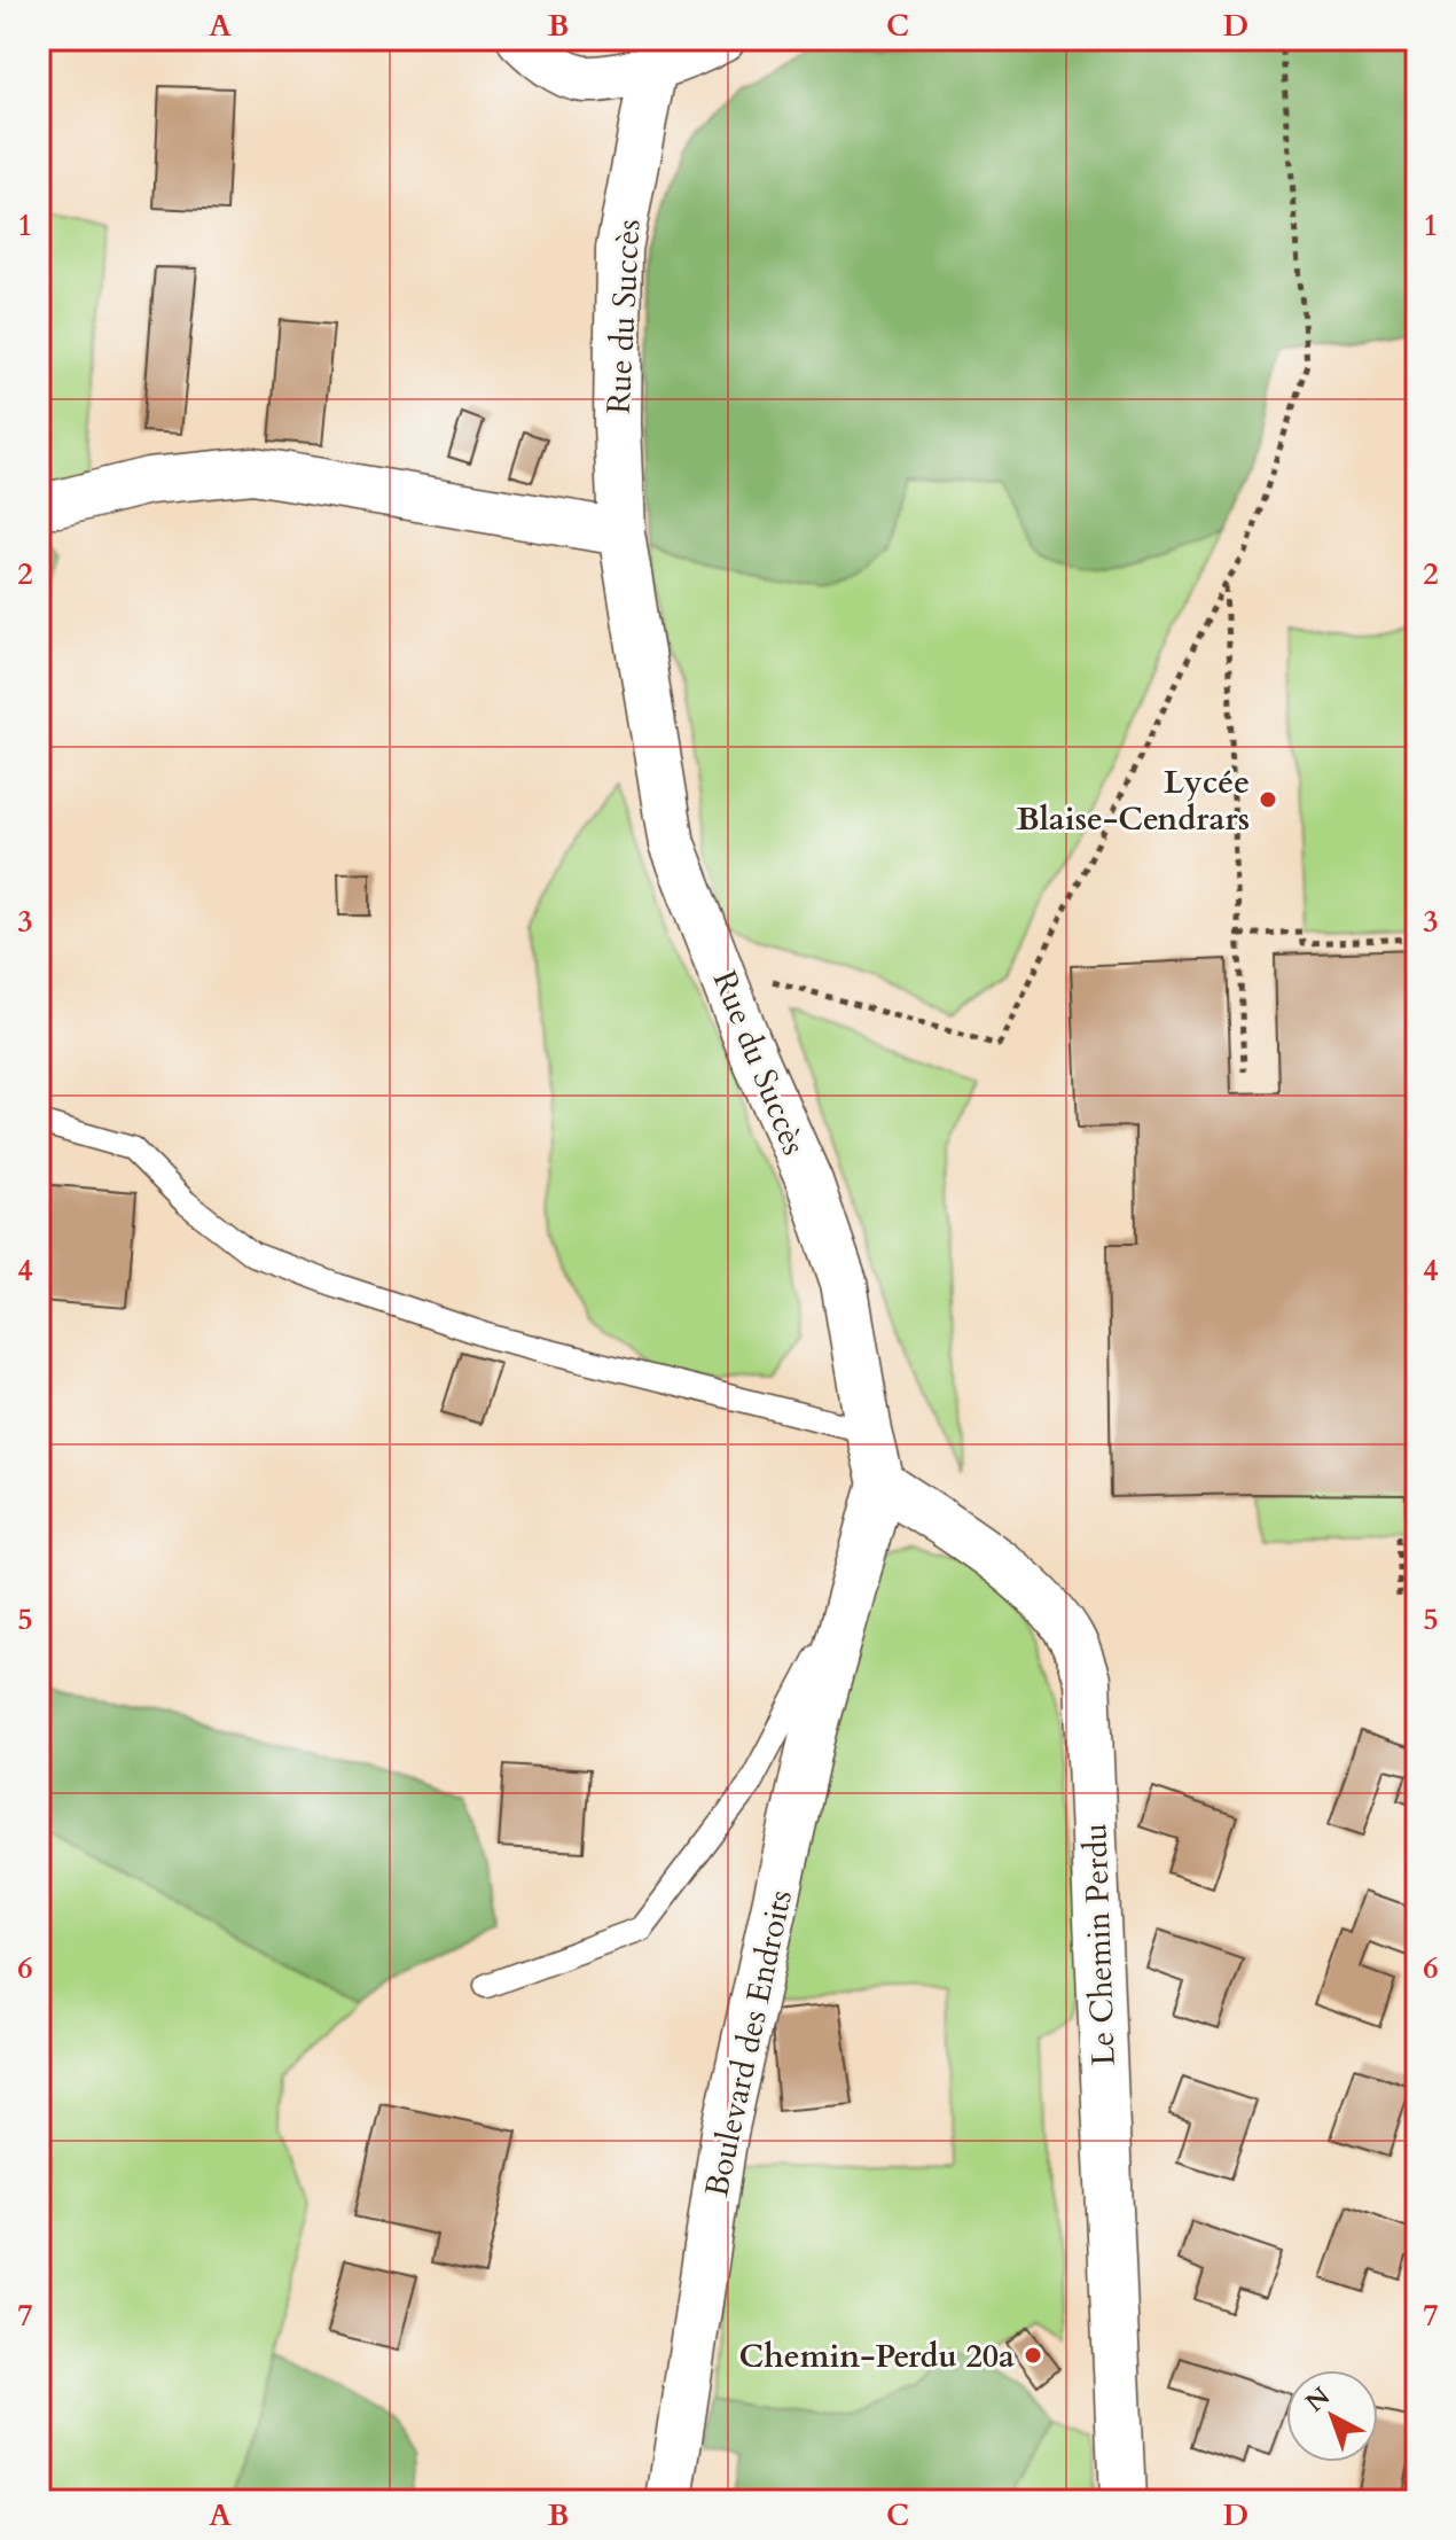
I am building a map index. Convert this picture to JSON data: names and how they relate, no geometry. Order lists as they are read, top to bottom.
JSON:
{
  "streets": {
    "street": ["Rue du Succès", "Le Chemin Perdu", "Boulevard des Endroits"]
  },
  "crossings": [
    ["Rue du Succès", "Le Chemin Perdu"],
    ["Rue du Succès", "Boulevard des Endroits"]
  ],
  "places": ["Lycée Blaise-Cendrars", "Chemin-Perdu 20a"],
  "north": "top left",
  "grid": {
    "columns": [
      "A",
      "B",
      "C",
      "D"
    ],
    "rows": [
      "1",
      "2",
      "3",
      "4",
      "5",
      "6",
      "7"
    ]
  }
}
